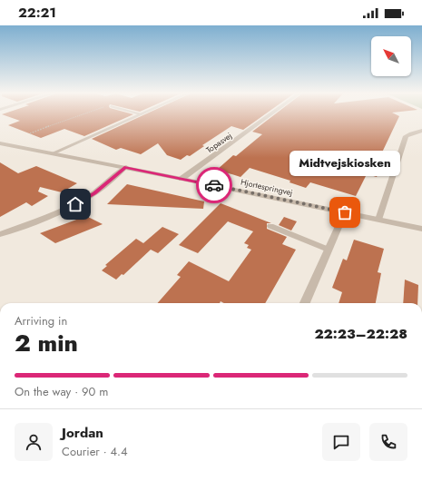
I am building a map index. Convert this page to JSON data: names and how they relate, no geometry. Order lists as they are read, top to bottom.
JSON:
{
  "streets": {
    "street": ["Topasvej", "Hjortespringvej"]
  },
  "crossings": [
    ["Topasvej", "Hjortespringvej"]
  ],
  "places": ["Midtvejskiosken"],
  "north": "top left",
  "page": {
    "status": "22:21",
    "bubble": "Midtvejskiosken",
    "heading": ["2 min", "Arriving in", "22:23–22:28"],
    "panel": ["Jordan", "Courier · 4.4"],
    "bar": "On the way · 90 m"
  }
}
